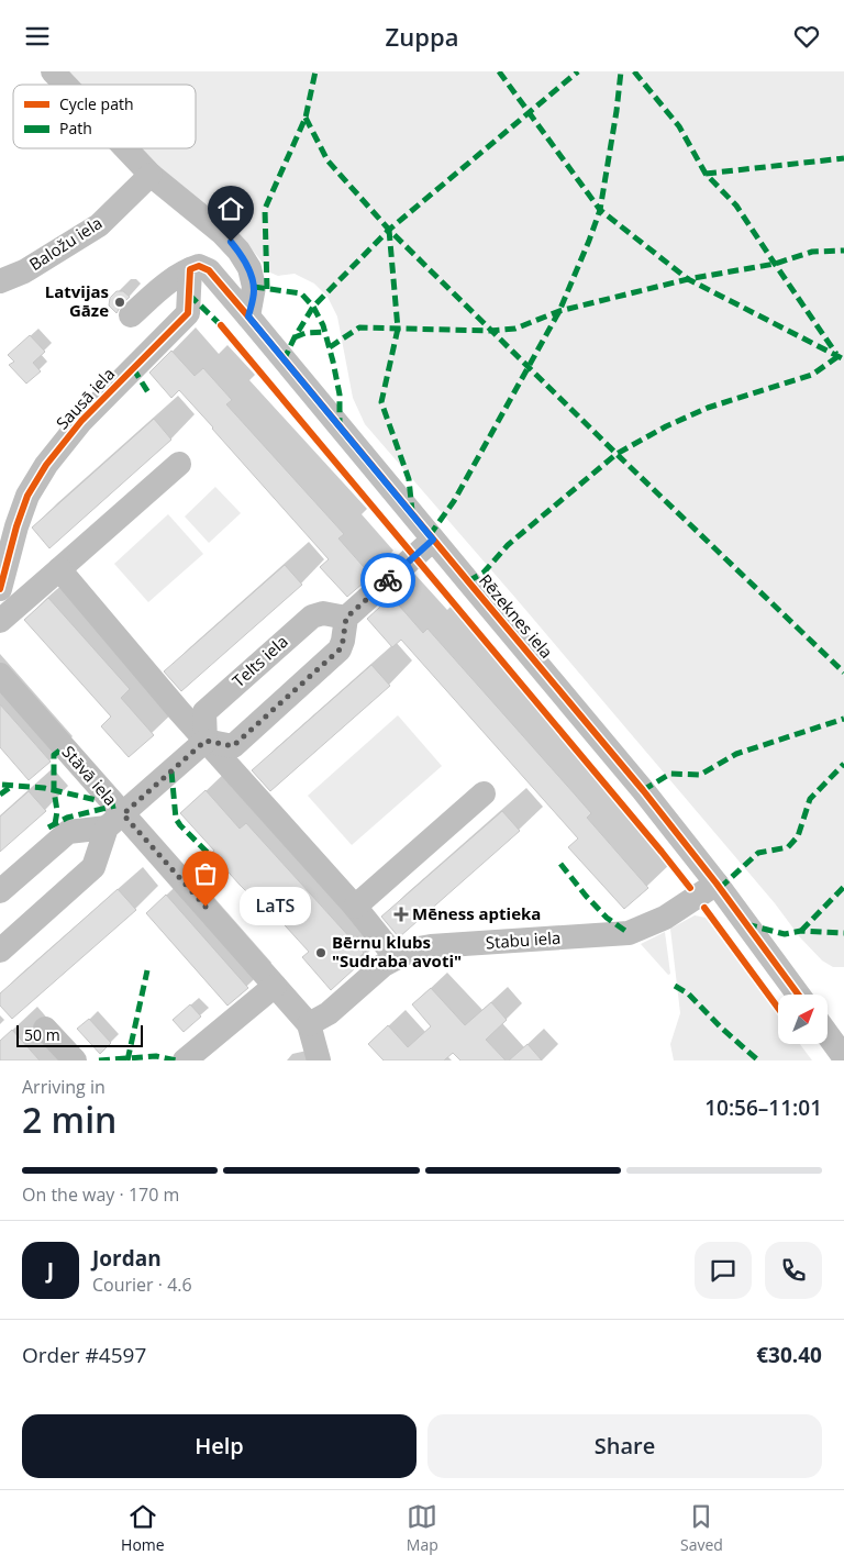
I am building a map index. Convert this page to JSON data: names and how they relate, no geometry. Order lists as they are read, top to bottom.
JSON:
{
  "streets": {
    "street": [
      "Baložu iela",
      "Sausā iela",
      "Rēzeknes iela",
      "Telts iela",
      "Stāvā iela",
      "Stabu iela"
    ]
  },
  "crossings": [
    ["Sausā iela", "Rēzeknes iela"],
    ["Rēzeknes iela", "Stabu iela"],
    ["Stāvā iela", "Stabu iela"]
  ],
  "places": {
    "other": ["Latvijas Gāze", "LaTS", "Bērnu klubs \"Sudraba avoti\""],
    "health": ["Mēness aptieka"]
  },
  "legend": ["Cycle path", "Path"],
  "scale_bar": "50 m",
  "north": "top right",
  "page": {
    "header": "Zuppa",
    "bubble": "LaTS",
    "scale": "50 m",
    "heading": ["2 min", "Arriving in", "10:56–11:01"],
    "panel": [
      "Jordan",
      "Courier · 4.6",
      "Order #4597",
      "€30.40"
    ],
    "bar": "On the way · 170 m",
    "round": "J",
    "buttons": ["Help", "Share"],
    "tabs": ["Home", "Map", "Saved"]
  }
}
